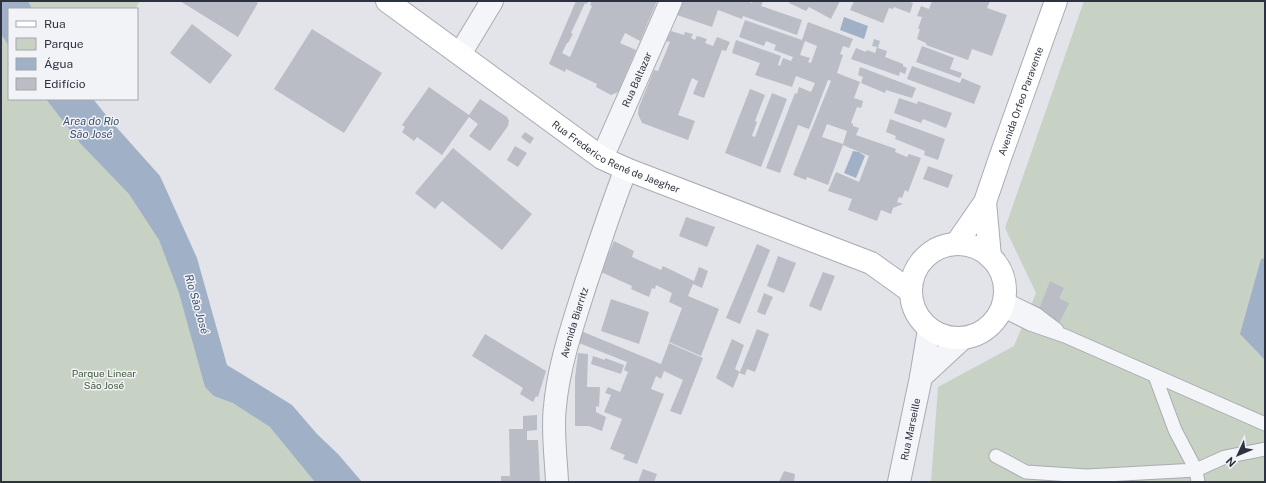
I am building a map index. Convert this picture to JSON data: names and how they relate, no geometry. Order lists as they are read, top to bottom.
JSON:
{
  "streets": {
    "main road": ["Avenida Orfeo Paravente", "Rua Frederico René de Jaegher"],
    "street": ["Rua Baltazar", "Avenida Biarritz", "Rua Marseille"]
  },
  "crossings": [
    ["Rua Baltazar", "Rua Frederico René de Jaegher"],
    ["Avenida Orfeo Paravente", "Rua Frederico René de Jaegher"],
    ["Avenida Orfeo Paravente", "Rua Marseille"],
    ["Rua Frederico René de Jaegher", "Avenida Biarritz"],
    ["Rua Frederico René de Jaegher", "Rua Marseille"]
  ],
  "water": ["Area do Rio São José", "Rio São José"],
  "parks": ["Parque Linear São José"],
  "legend": [
    "Rua",
    "Parque",
    "Água",
    "Edifício"
  ],
  "north": "bottom left"
}
